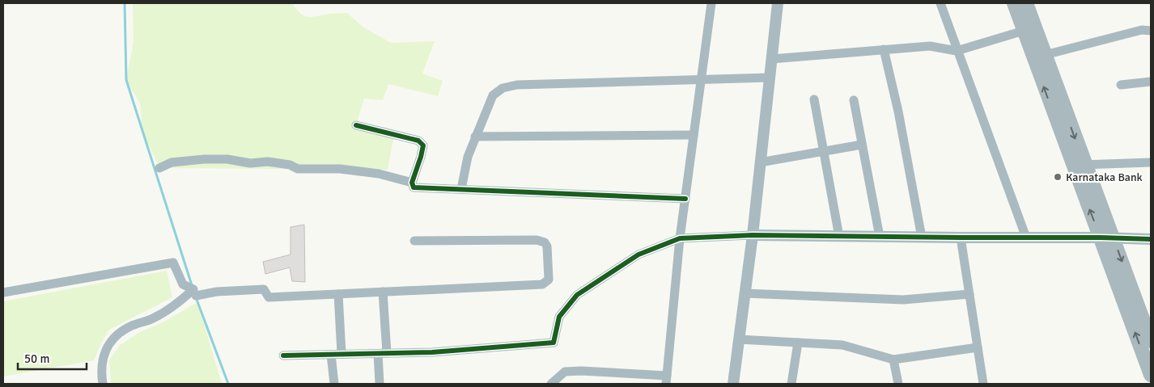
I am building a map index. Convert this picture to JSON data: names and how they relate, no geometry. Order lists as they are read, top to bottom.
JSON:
{
  "places": ["Karnataka Bank"],
  "scale_bar": "50 m"
}
